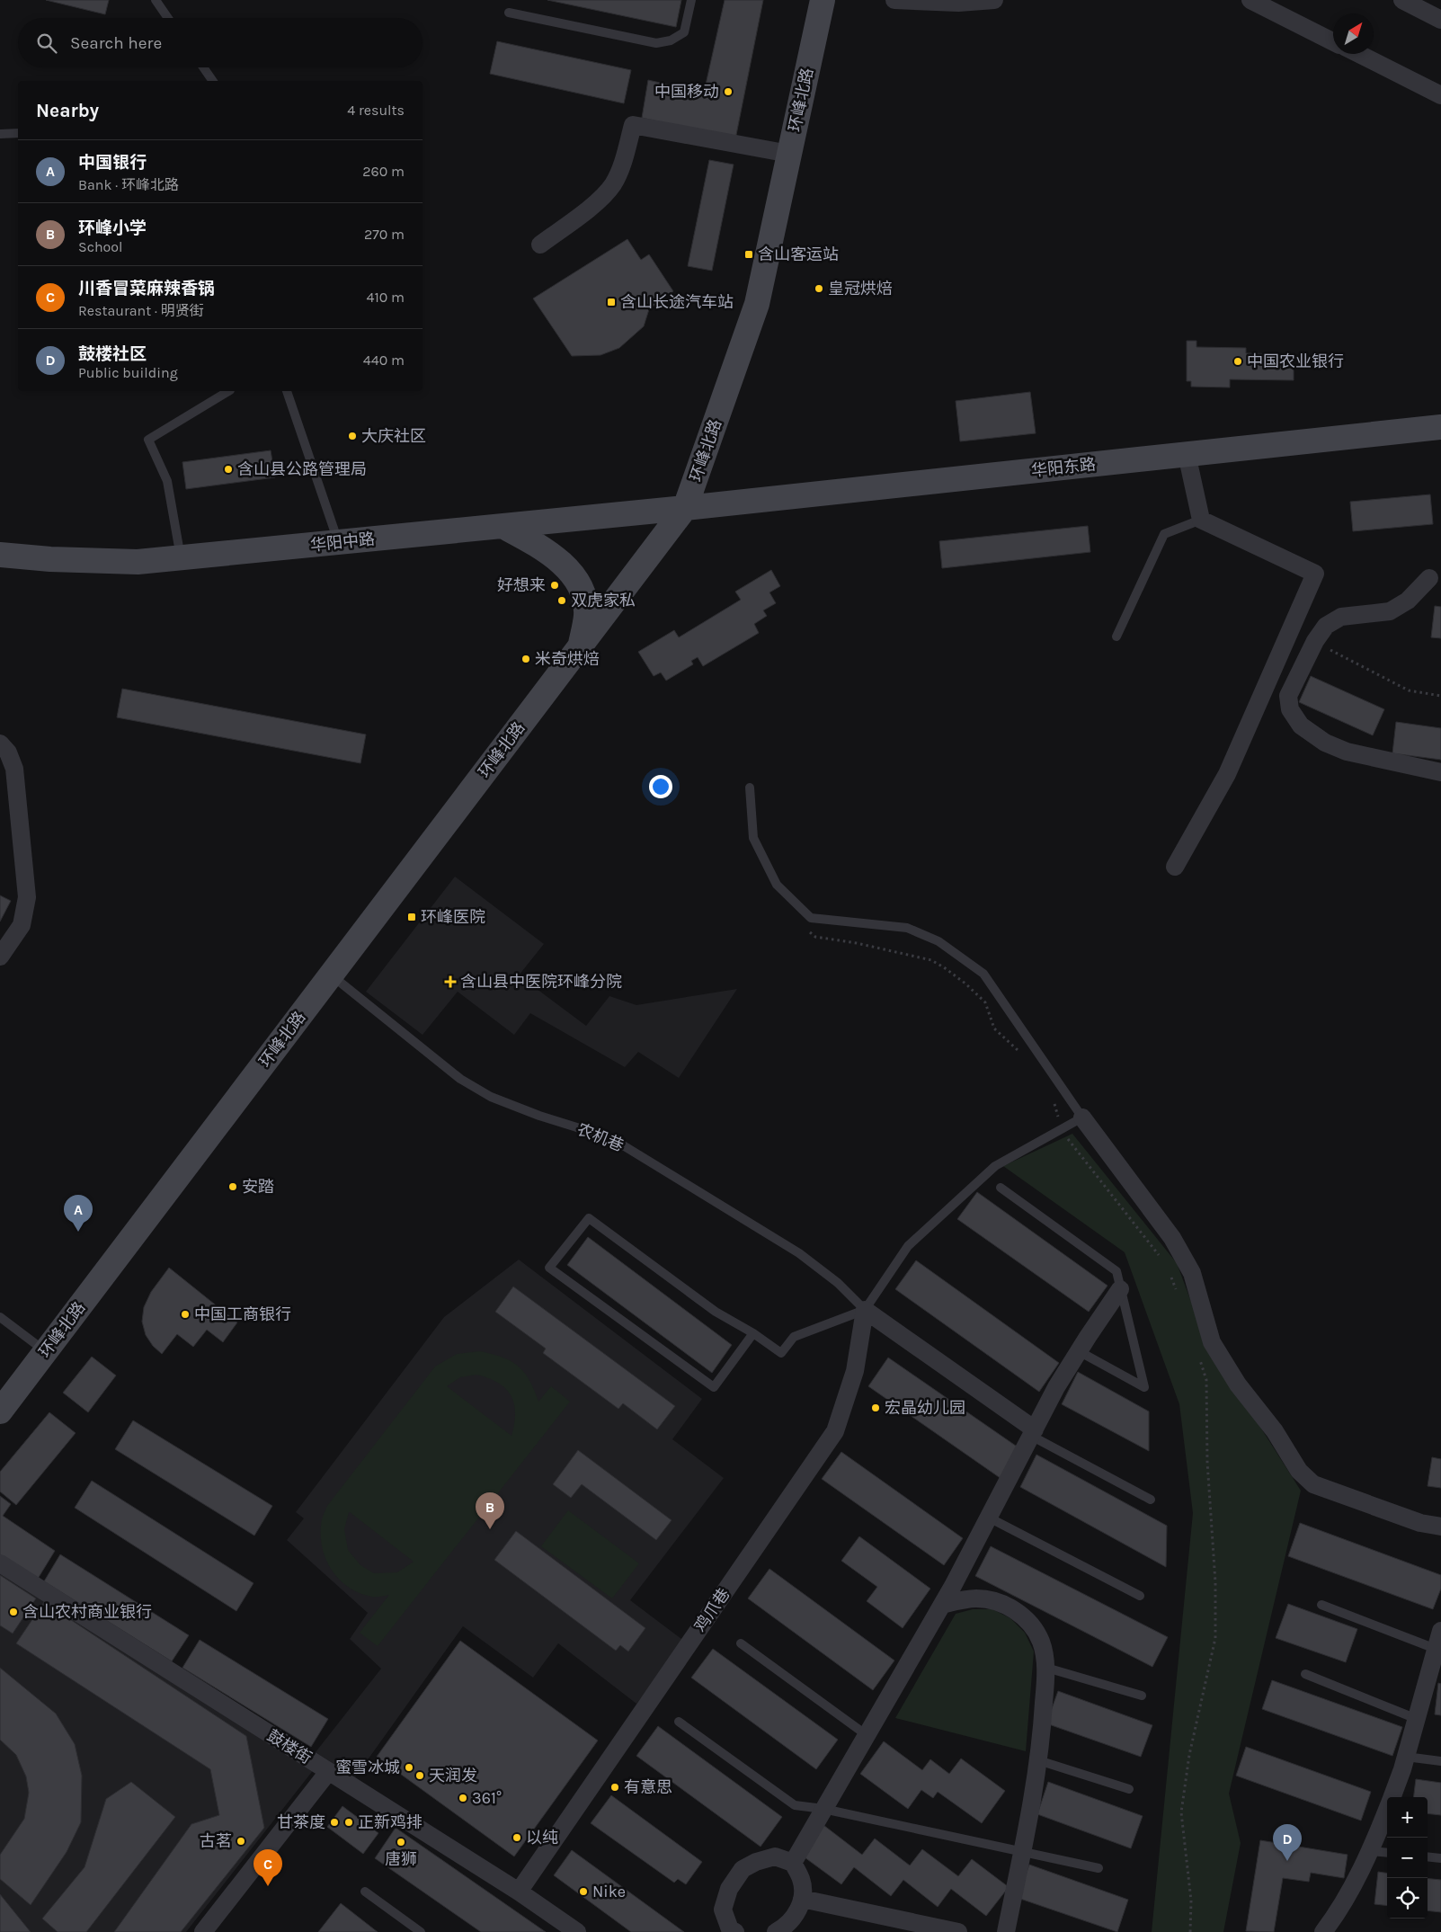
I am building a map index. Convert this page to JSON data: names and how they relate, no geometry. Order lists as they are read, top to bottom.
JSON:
{
  "streets": {
    "main road": ["环峰北路", "华阳东路", "华阳中路"],
    "street": ["鸡爪巷", "鼓楼街"],
    "lane": ["农机巷"]
  },
  "crossings": [
    ["环峰北路", "华阳东路"],
    ["环峰北路", "华阳中路"],
    ["环峰北路", "农机巷"],
    ["华阳东路", "华阳中路"],
    ["农机巷", "鸡爪巷"],
    ["鸡爪巷", "鼓楼街"]
  ],
  "places": {
    "other": [
      "中国移动",
      "皇冠烘焙",
      "中国农业银行",
      "大庆社区",
      "含山县公路管理局",
      "好想来",
      "双虎家私",
      "米奇烘焙",
      "安踏",
      "中国工商银行",
      "宏晶幼儿园",
      "含山农村商业银行",
      "蜜雪冰城",
      "天润发",
      "有意思",
      "361°",
      "甘茶度",
      "正新鸡排",
      "以纯",
      "古茗",
      "唐狮",
      "Nike"
    ],
    "transit": ["含山客运站", "含山长途汽车站", "环峰医院"],
    "health": ["含山县中医院环峰分院"]
  },
  "north": "top right",
  "page": {
    "search": "Search here",
    "heading": ["Nearby", "4 results"],
    "list": [
      {
        "mark": "A",
        "name": "中国银行",
        "note": "Bank · 环峰北路",
        "value": "260 m"
      },
      {
        "mark": "B",
        "name": "环峰小学",
        "note": "School",
        "value": "270 m"
      },
      {
        "mark": "C",
        "name": "川香冒菜麻辣香锅",
        "note": "Restaurant · 明贤街",
        "value": "410 m"
      },
      {
        "mark": "D",
        "name": "鼓楼社区",
        "note": "Public building",
        "value": "440 m"
      }
    ],
    "pins": [
      "A",
      "B",
      "D",
      "C"
    ],
    "map_buttons": ["+", "−"]
  }
}
